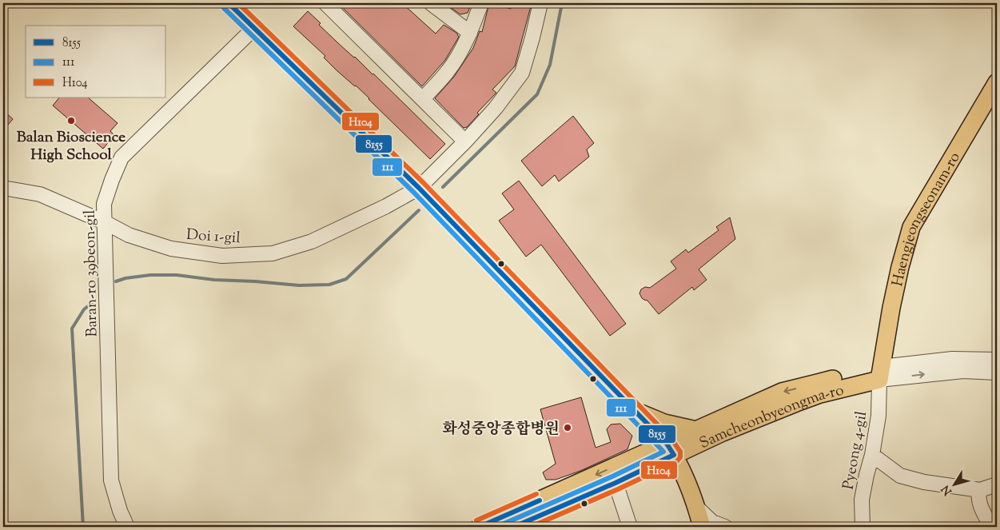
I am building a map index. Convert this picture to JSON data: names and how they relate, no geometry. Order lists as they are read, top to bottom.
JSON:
{
  "streets": {
    "main road": ["Haengjeongseonam-ro", "Samcheonbyeongma-ro"],
    "street": ["Doi 1-gil", "Baran-ro 39beon-gil", "Pyeong 4-gil"]
  },
  "crossings": [
    ["Haengjeongseonam-ro", "Samcheonbyeongma-ro"],
    ["Haengjeongseonam-ro", "Pyeong 4-gil"],
    ["Doi 1-gil", "Baran-ro 39beon-gil"],
    ["Samcheonbyeongma-ro", "Pyeong 4-gil"]
  ],
  "places": ["Balan Bioscience High School", "화성중앙종합병원"],
  "lines": ["transit line 8155", "transit line H104", "transit line 111"],
  "legend": ["8155", "111", "H104"],
  "north": "bottom left"
}
